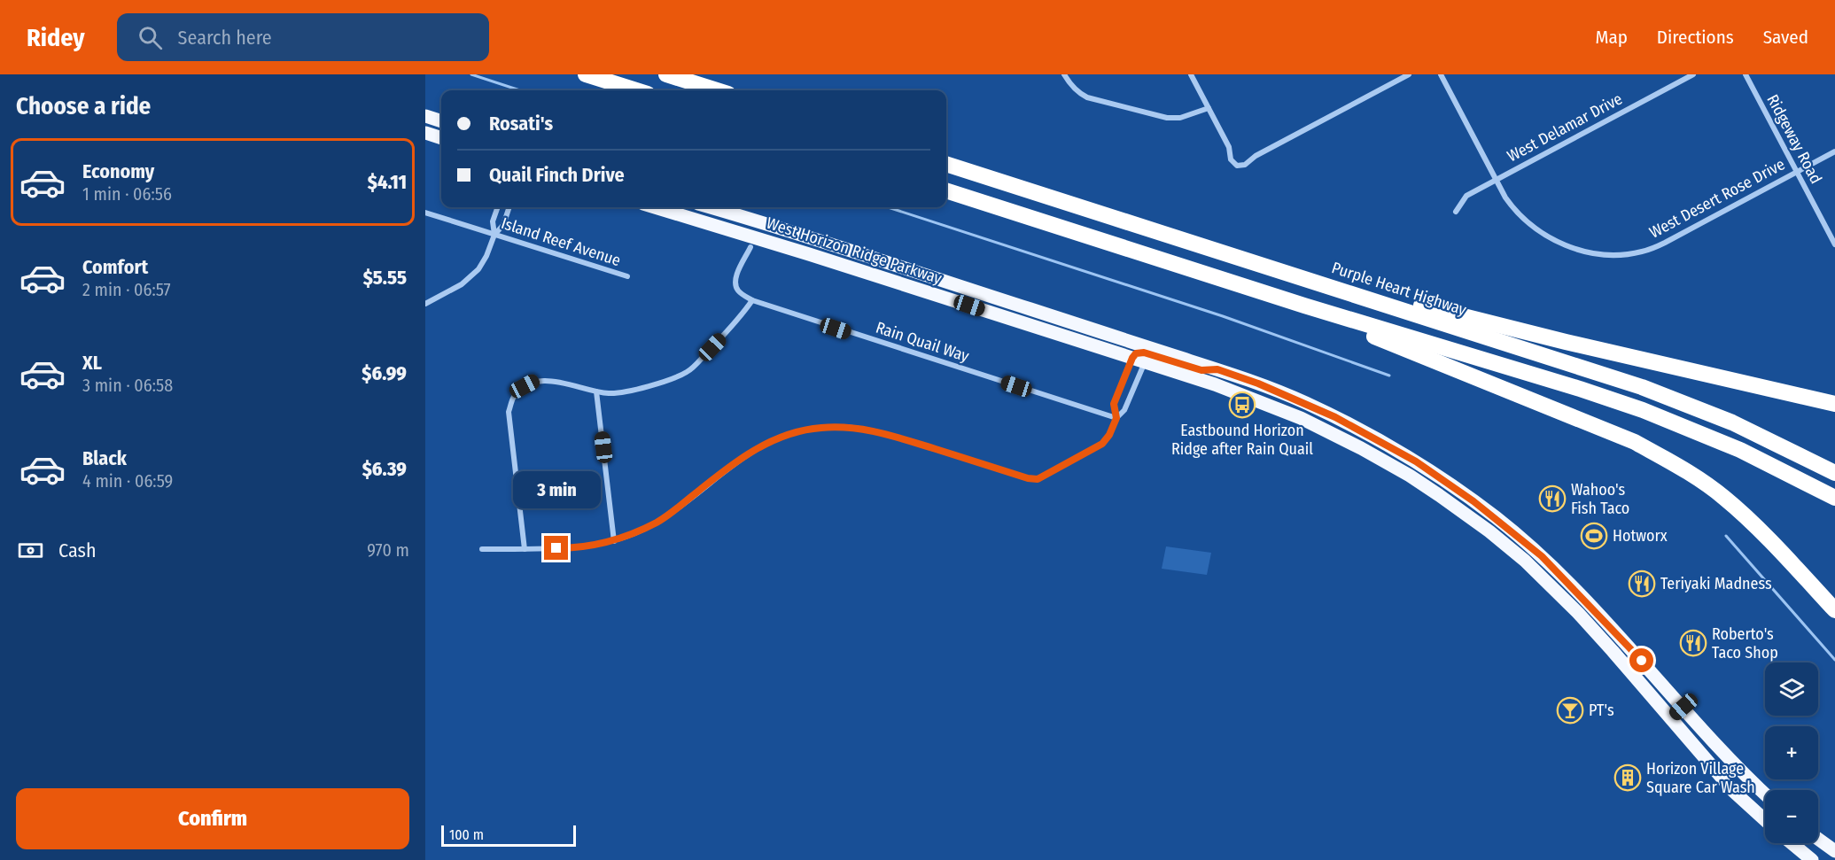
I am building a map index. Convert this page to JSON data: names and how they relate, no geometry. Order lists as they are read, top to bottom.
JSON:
{
  "streets": {
    "highway": ["Purple Heart Highway"],
    "main road": ["West Horizon Ridge Parkway"],
    "street": [
      "West Delamar Drive",
      "Ridgeway Road",
      "West Desert Rose Drive",
      "Island Reef Avenue",
      "Rain Quail Way"
    ]
  },
  "crossings": [
    ["West Delamar Drive", "West Desert Rose Drive"],
    ["Ridgeway Road", "West Desert Rose Drive"],
    ["West Horizon Ridge Parkway", "Rain Quail Way"]
  ],
  "places": {
    "bus stop": ["Eastbound Horizon Ridge after Rain Quail"],
    "restaurant": ["Wahoo's Fish Taco", "Teriyaki Madness", "Roberto's Taco Shop"],
    "sports": ["Hotworx"],
    "bar": ["PT's"],
    "building": ["Horizon Village Square Car Wash"]
  },
  "scale_bar": "100 m",
  "page": {
    "header": "Ridey",
    "search": "Search here",
    "nav": ["Map", "Directions", "Saved"],
    "heading": "Choose a ride",
    "banner": ["Rosati's", "Quail Finch Drive"],
    "list": [
      {
        "name": "Economy",
        "note": "1 min · 06:56",
        "value": "$4.11"
      },
      {
        "name": "Comfort",
        "note": "2 min · 06:57",
        "value": "$5.55"
      },
      {
        "name": "XL",
        "note": "3 min · 06:58",
        "value": "$6.99"
      },
      {
        "name": "Black",
        "note": "4 min · 06:59",
        "value": "$6.39"
      }
    ],
    "bubble": "3 min",
    "pay": ["Cash", "970 m"],
    "map_buttons": ["+", "−"],
    "buttons": "Confirm",
    "scale": "100 m"
  }
}
